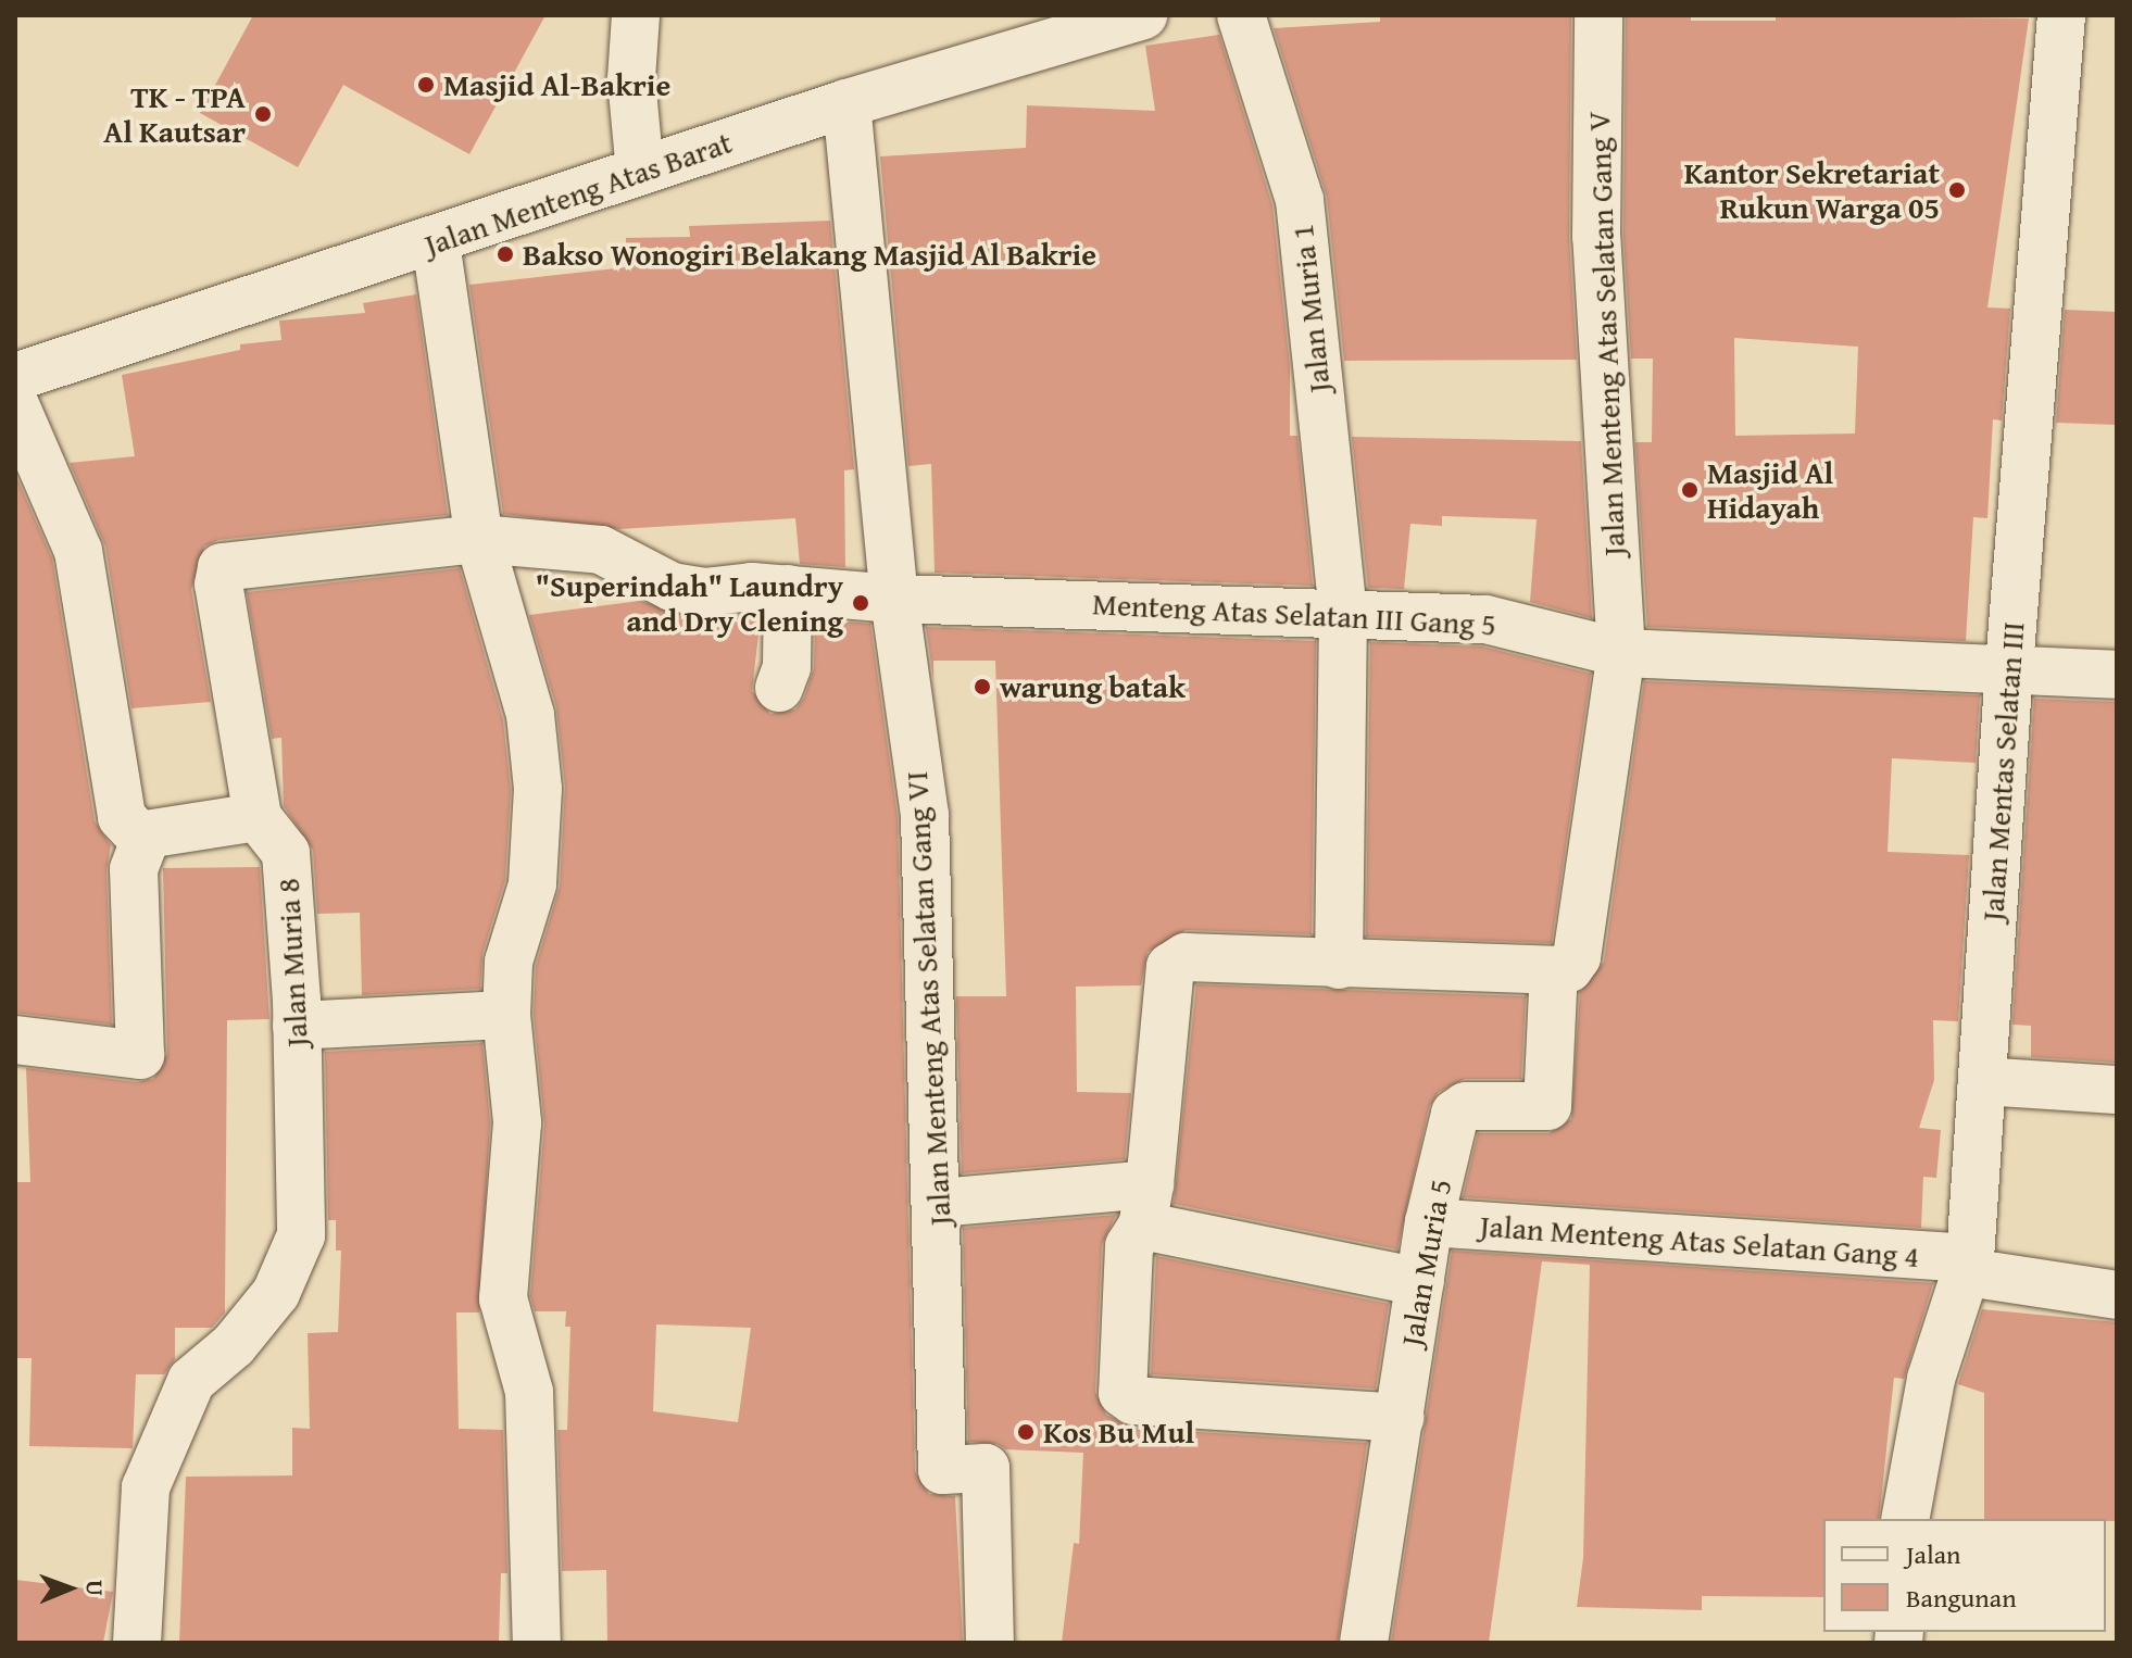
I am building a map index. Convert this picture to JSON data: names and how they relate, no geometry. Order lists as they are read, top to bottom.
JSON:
{
  "streets": {
    "street": [
      "Jalan Menteng Atas Barat",
      "Jalan Muria 1",
      "Jalan Menteng Atas Selatan Gang V",
      "Menteng Atas Selatan III Gang 5",
      "Jalan Mentas Selatan III",
      "Jalan Muria 8",
      "Jalan Menteng Atas Selatan Gang VI",
      "Jalan Menteng Atas Selatan Gang 4",
      "Jalan Muria 5"
    ]
  },
  "crossings": [
    ["Jalan Menteng Atas Barat", "Jalan Menteng Atas Selatan Gang VI"],
    ["Jalan Muria 1", "Menteng Atas Selatan III Gang 5"],
    ["Jalan Menteng Atas Selatan Gang V", "Menteng Atas Selatan III Gang 5"],
    ["Menteng Atas Selatan III Gang 5", "Jalan Mentas Selatan III"],
    ["Menteng Atas Selatan III Gang 5", "Jalan Muria 8"],
    ["Menteng Atas Selatan III Gang 5", "Jalan Menteng Atas Selatan Gang VI"],
    ["Jalan Mentas Selatan III", "Jalan Menteng Atas Selatan Gang 4"],
    ["Jalan Menteng Atas Selatan Gang 4", "Jalan Muria 5"]
  ],
  "places": [
    "Masjid Al-Bakrie",
    "TK - TPA Al Kautsar",
    "Kantor Sekretariat Rukun Warga 05",
    "Bakso Wonogiri Belakang Masjid Al Bakrie",
    "Masjid Al Hidayah",
    "\"Superindah\" Laundry and Dry Clening",
    "warung batak",
    "Kos Bu Mul"
  ],
  "legend": ["Jalan", "Bangunan"],
  "north": "right"
}
